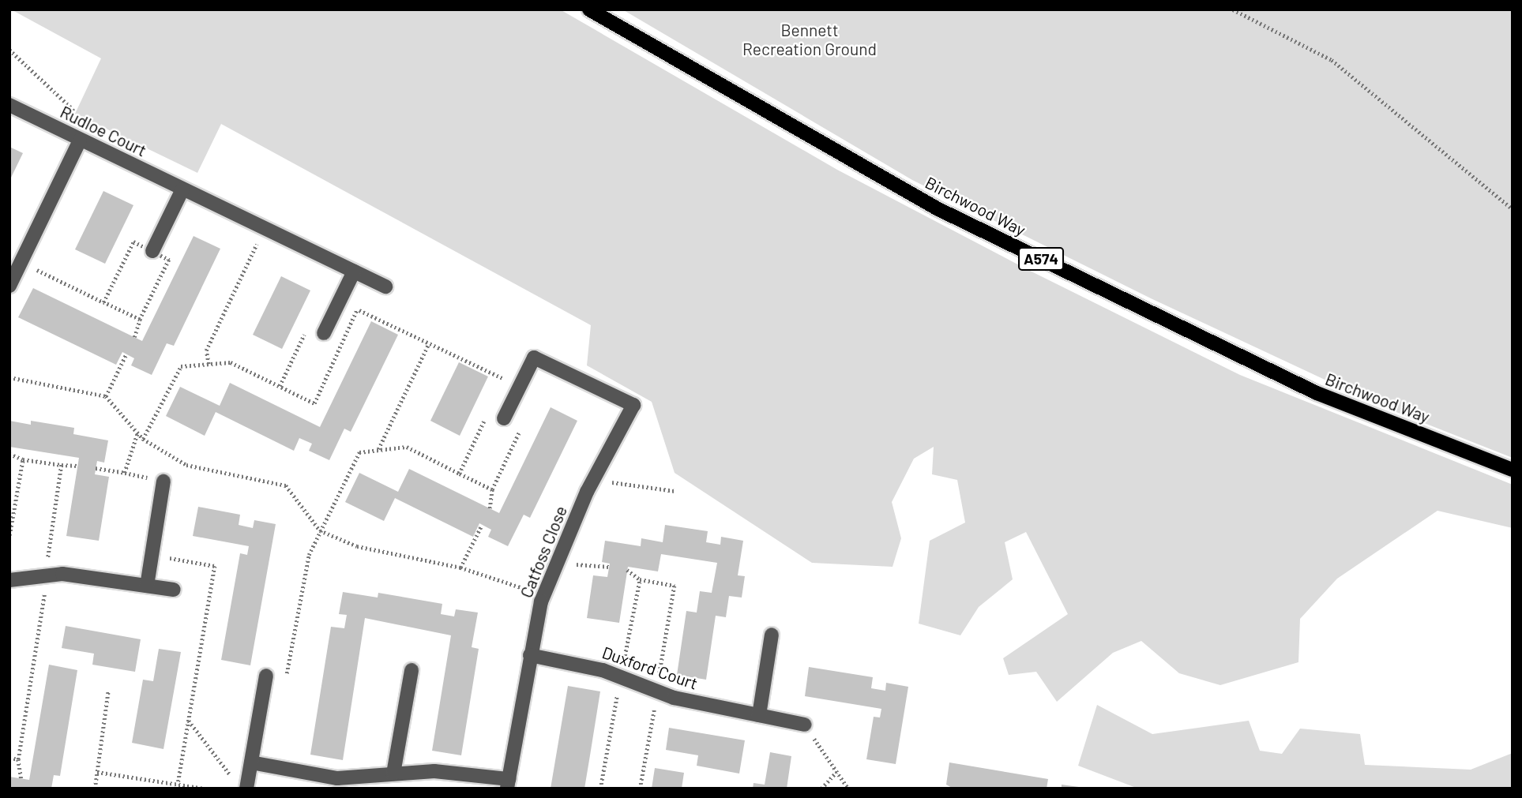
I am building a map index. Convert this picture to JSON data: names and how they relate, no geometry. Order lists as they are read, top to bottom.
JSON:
{
  "streets": {
    "main road": ["Birchwood Way", "A574"],
    "street": ["Rudloe Court", "Catfoss Close", "Duxford Court"]
  },
  "crossings": [
    ["Catfoss Close", "Duxford Court"]
  ],
  "parks": ["Bennett Recreation Ground"]
}
